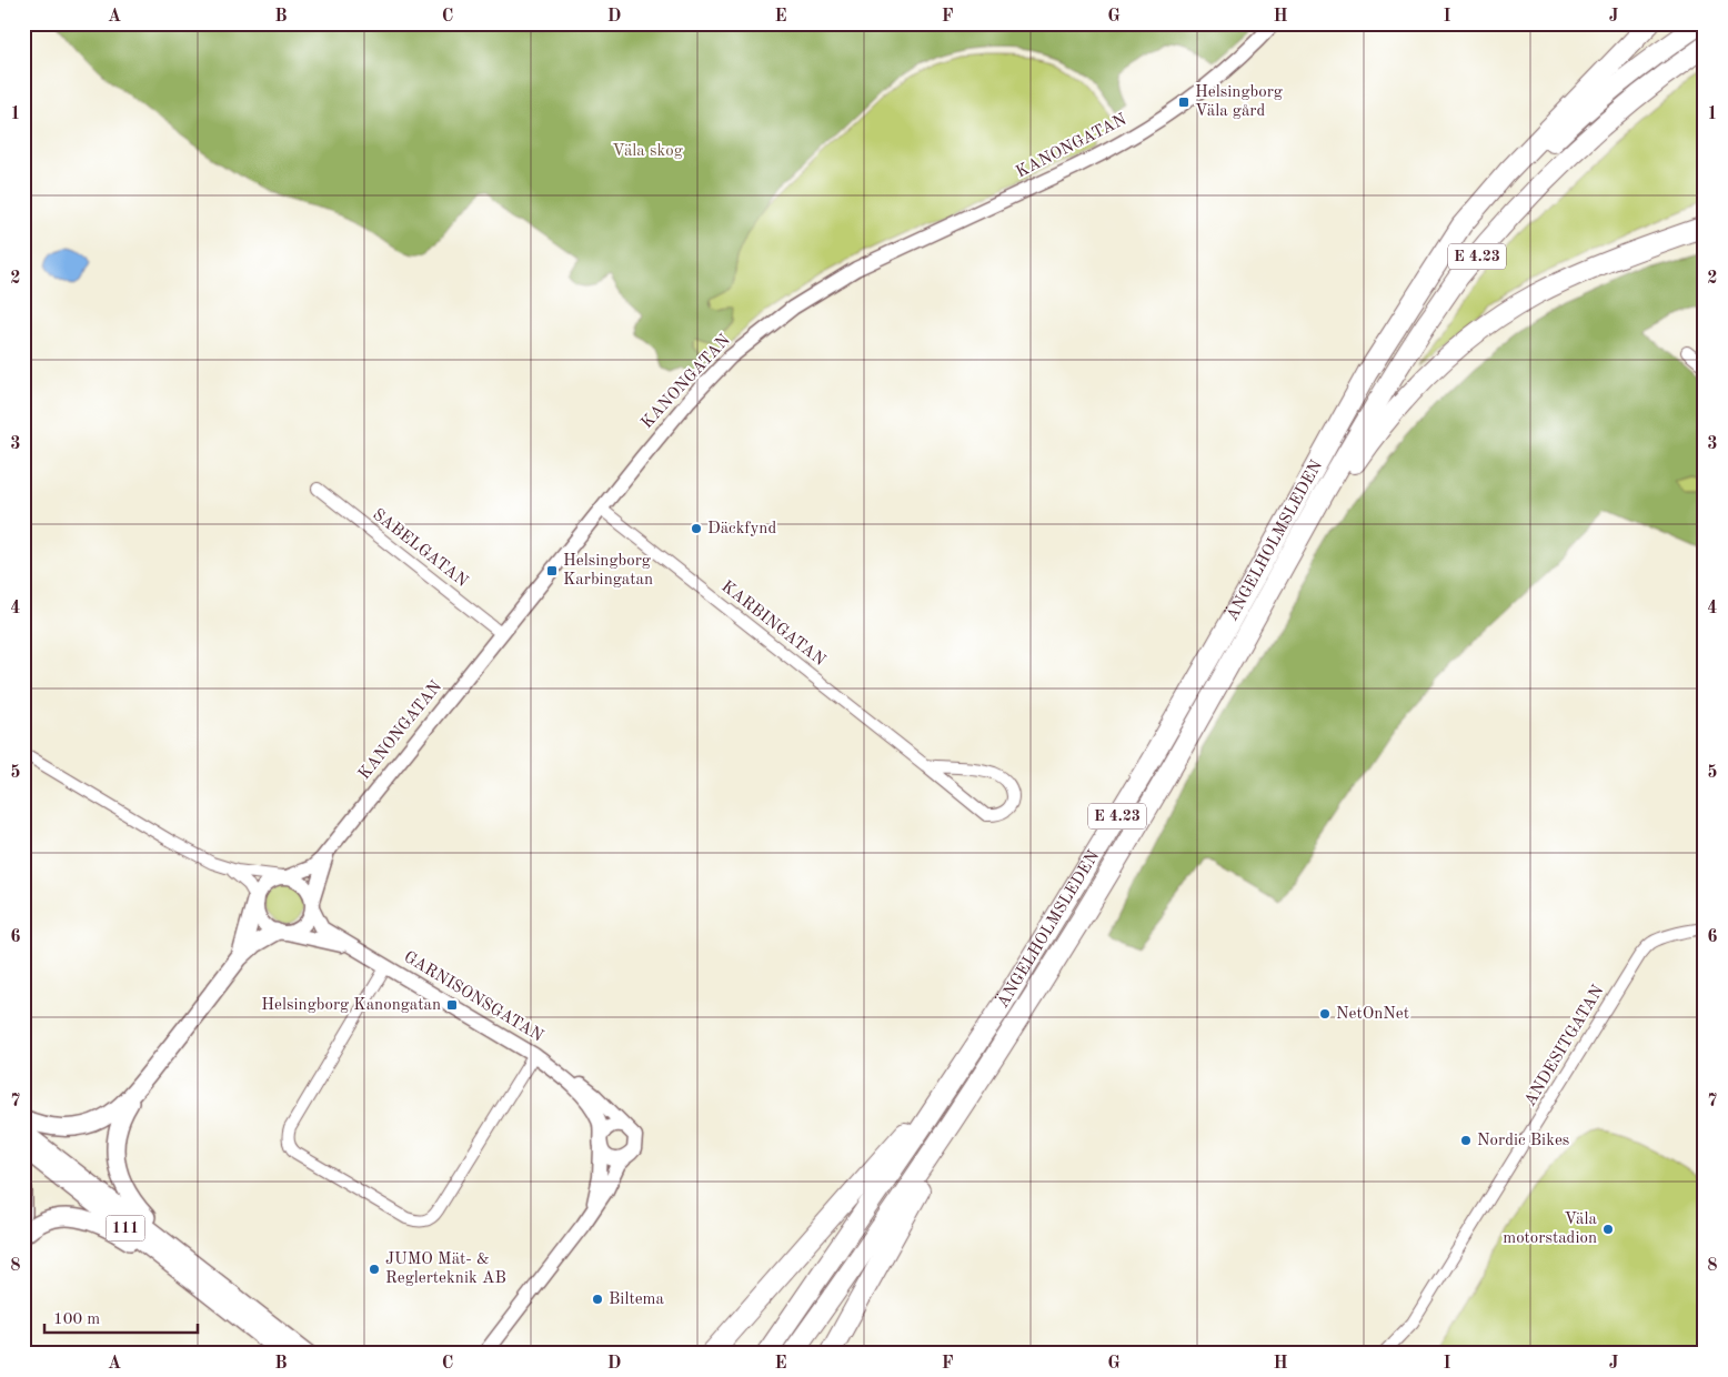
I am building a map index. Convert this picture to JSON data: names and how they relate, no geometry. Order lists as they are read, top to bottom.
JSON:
{
  "streets": {
    "highway": ["E 4.23", "ÄNGELHOLMSLEDEN"],
    "main road": ["111"],
    "street": [
      "KANONGATAN",
      "SABELGATAN",
      "KARBINGATAN",
      "GARNISONSGATAN",
      "ANDESITGATAN"
    ]
  },
  "crossings": [
    ["KANONGATAN", "SABELGATAN"],
    ["KANONGATAN", "KARBINGATAN"],
    ["KANONGATAN", "GARNISONSGATAN"],
    ["E 4.23", "ÄNGELHOLMSLEDEN"]
  ],
  "parks": ["Väla skog"],
  "places": {
    "transit": ["Helsingborg Väla gård", "Helsingborg Karbingatan", "Helsingborg Kanongatan"],
    "other": [
      "Däckfynd",
      "NetOnNet",
      "Nordic Bikes",
      "Väla motorstadion",
      "JUMO Mät- & Reglerteknik AB",
      "Biltema"
    ]
  },
  "scale_bar": "100 m",
  "grid": {
    "columns": [
      "A",
      "B",
      "C",
      "D",
      "E",
      "F",
      "G",
      "H",
      "I",
      "J"
    ],
    "rows": [
      "1",
      "2",
      "3",
      "4",
      "5",
      "6",
      "7",
      "8"
    ]
  }
}
